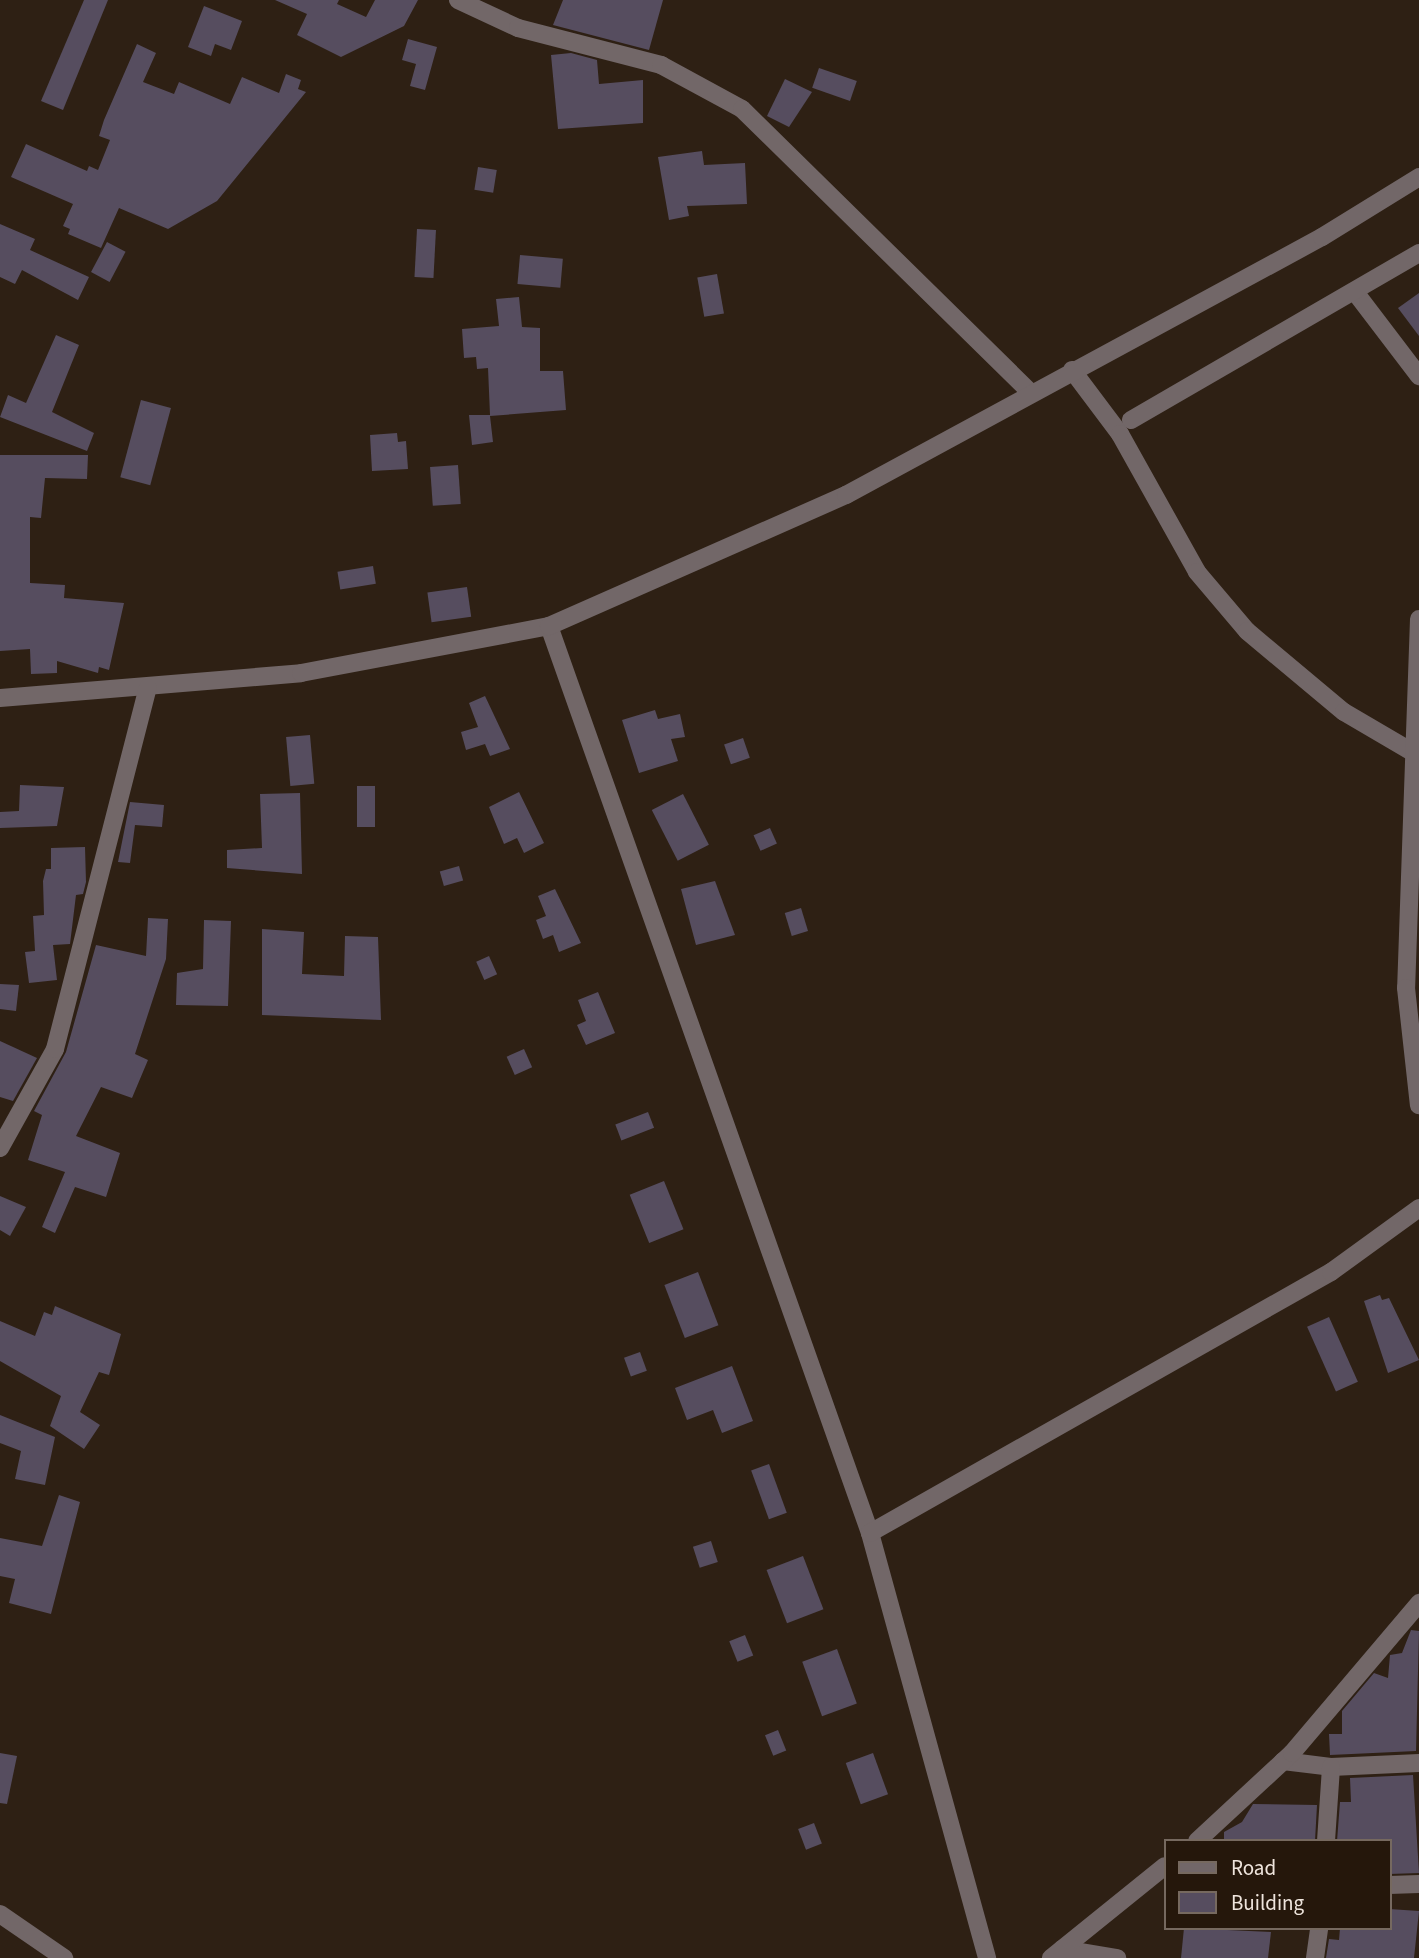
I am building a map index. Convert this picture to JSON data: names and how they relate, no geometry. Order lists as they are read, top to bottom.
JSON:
{
  "legend": ["Road", "Building"]
}
